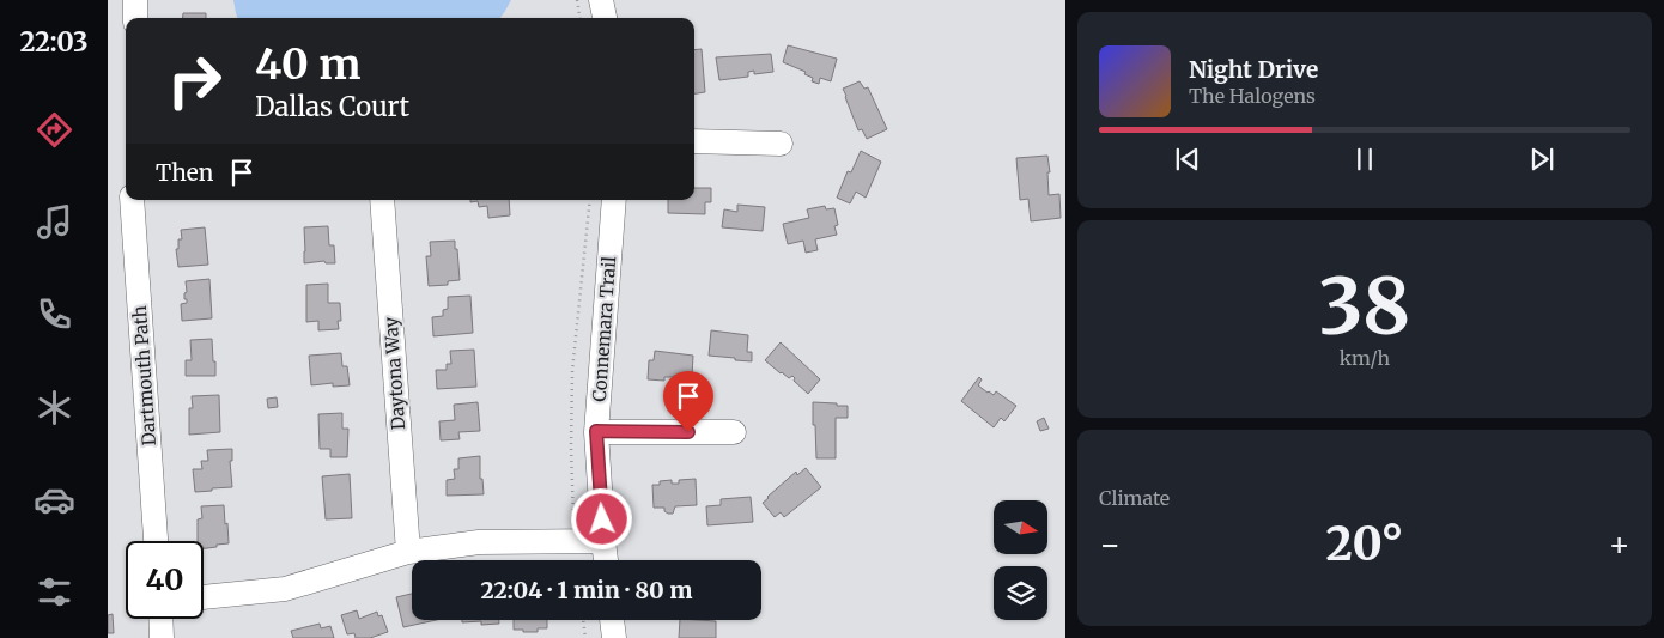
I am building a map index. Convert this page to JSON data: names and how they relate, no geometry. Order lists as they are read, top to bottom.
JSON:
{
  "streets": {
    "street": ["Connemara Trail", "Daytona Way", "Dartmouth Path"]
  },
  "north": "right",
  "page": {
    "tabs": "22:03",
    "turn": ["40 m", "Dallas Court"],
    "song": ["Night Drive", "The Halogens"],
    "then": "Then",
    "tile": [
      ["38", "km/h"],
      "Climate"
    ],
    "heat": ["−", "20°", "+"],
    "limit": "40",
    "trip": "22:04 · 1 min · 80 m"
  }
}
